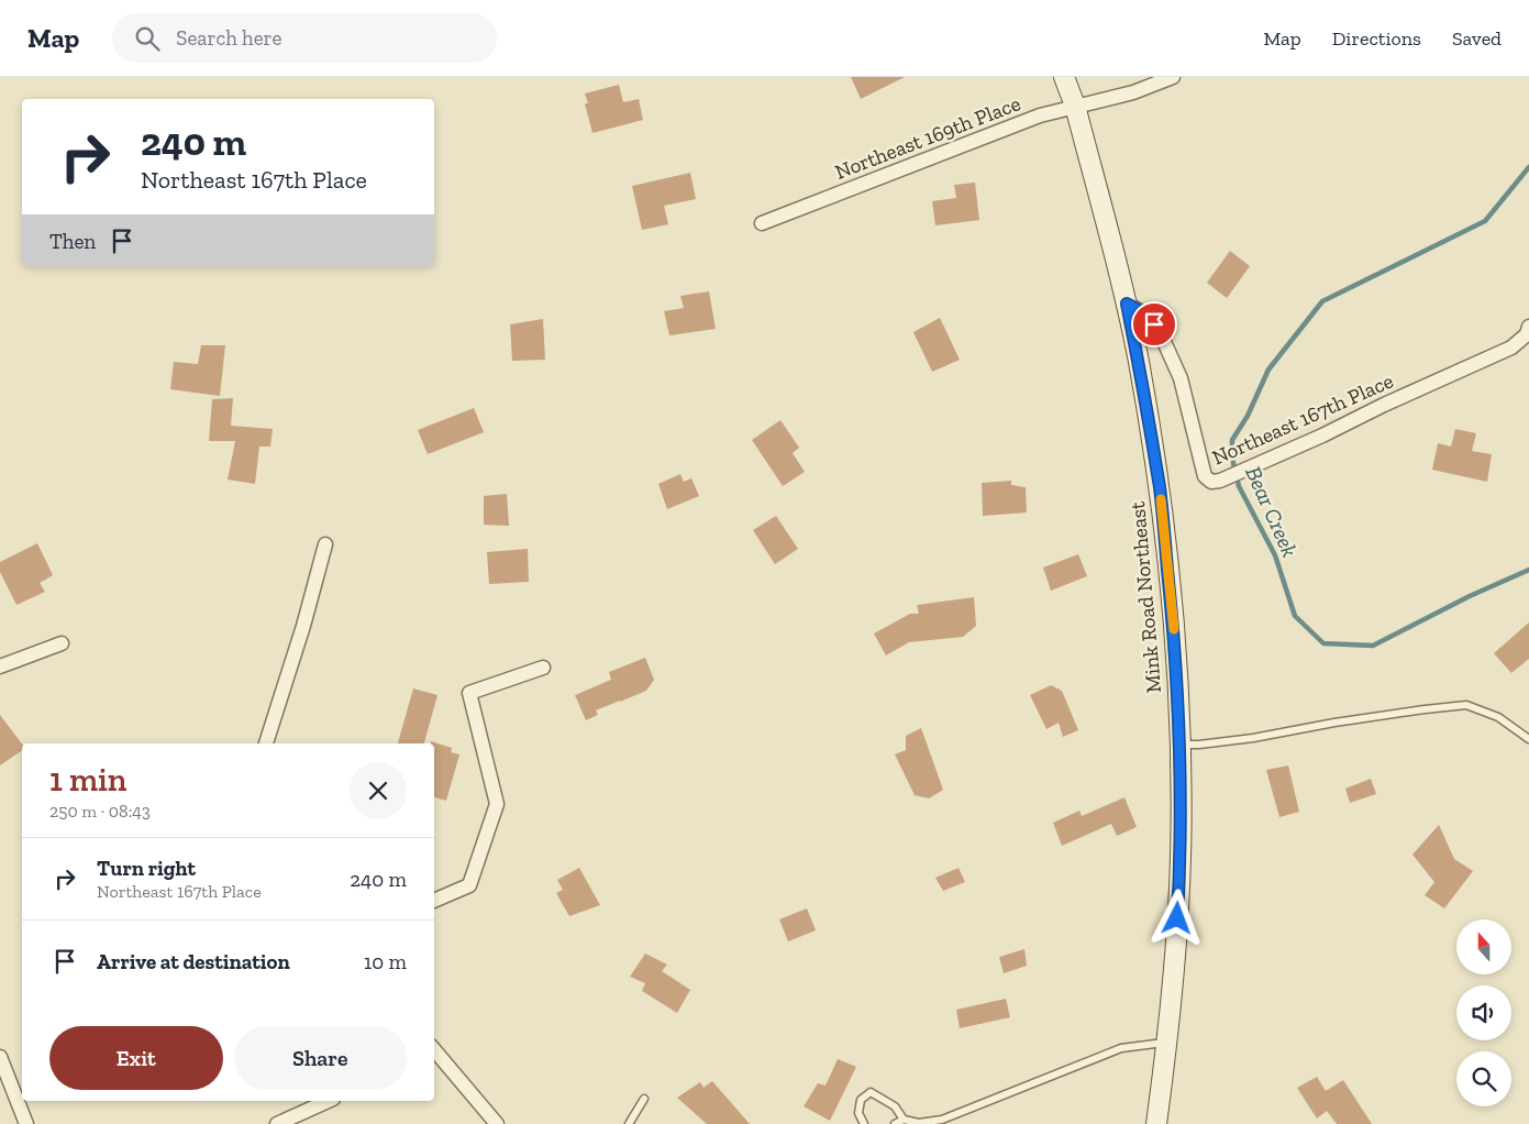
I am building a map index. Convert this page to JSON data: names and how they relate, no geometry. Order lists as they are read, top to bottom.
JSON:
{
  "streets": {
    "street": ["Northeast 169th Place", "Northeast 167th Place", "Mink Road Northeast"]
  },
  "crossings": [
    ["Northeast 169th Place", "Mink Road Northeast"],
    ["Northeast 167th Place", "Mink Road Northeast"]
  ],
  "water": ["Bear Creek"],
  "north": "top",
  "page": {
    "header": "Map",
    "search": "Search here",
    "nav": ["Map", "Directions", "Saved"],
    "turn": ["240 m", "Northeast 167th Place"],
    "then": "Then",
    "heading": ["1 min", "250 m · 08:43"],
    "list": [
      {
        "name": "Turn right",
        "note": "Northeast 167th Place",
        "value": "240 m"
      },
      {
        "name": "Arrive at destination",
        "value": "10 m"
      }
    ],
    "buttons": ["Exit", "Share"]
  }
}
